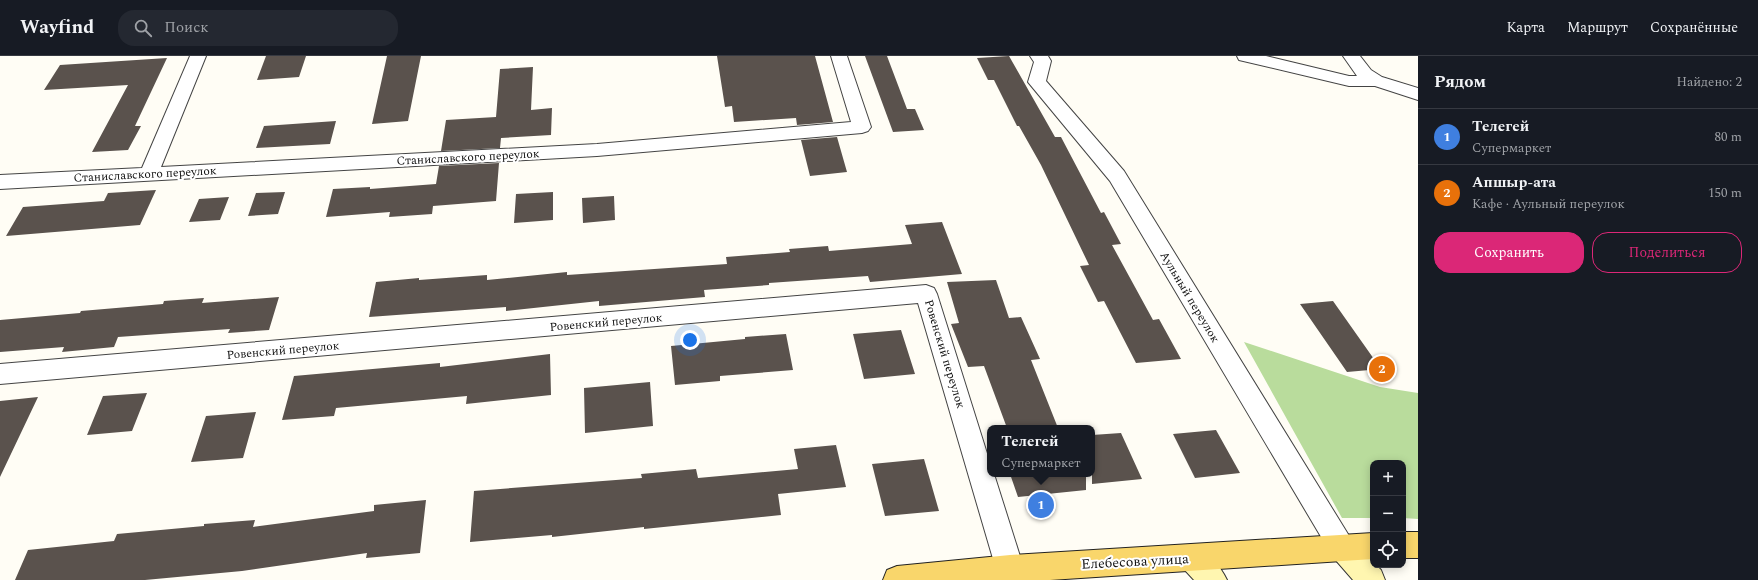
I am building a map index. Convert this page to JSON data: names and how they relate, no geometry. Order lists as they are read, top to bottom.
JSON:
{
  "streets": {
    "main road": ["Елебесова улица"],
    "street": ["Станиславского переулок", "Аульный переулок", "Ровенский переулок"]
  },
  "crossings": [
    ["Аульный переулок", "Елебесова улица"],
    ["Ровенский переулок", "Елебесова улица"]
  ],
  "page": {
    "header": "Wayfind",
    "search": "Поиск",
    "nav": ["Карта", "Маршрут", "Сохранённые"],
    "heading": ["Рядом", "Найдено: 2"],
    "list": [
      {
        "mark": "1",
        "name": "Телегей",
        "note": "Супермаркет",
        "value": "80 m"
      },
      {
        "mark": "2",
        "name": "Апшыр-ата",
        "note": "Кафе · Аульный переулок",
        "value": "150 m"
      }
    ],
    "buttons": ["Сохранить", "Поделиться"],
    "pins": ["2", "1"],
    "popup": ["Телегей", "Супермаркет"],
    "map_buttons": ["+", "−"]
  }
}
